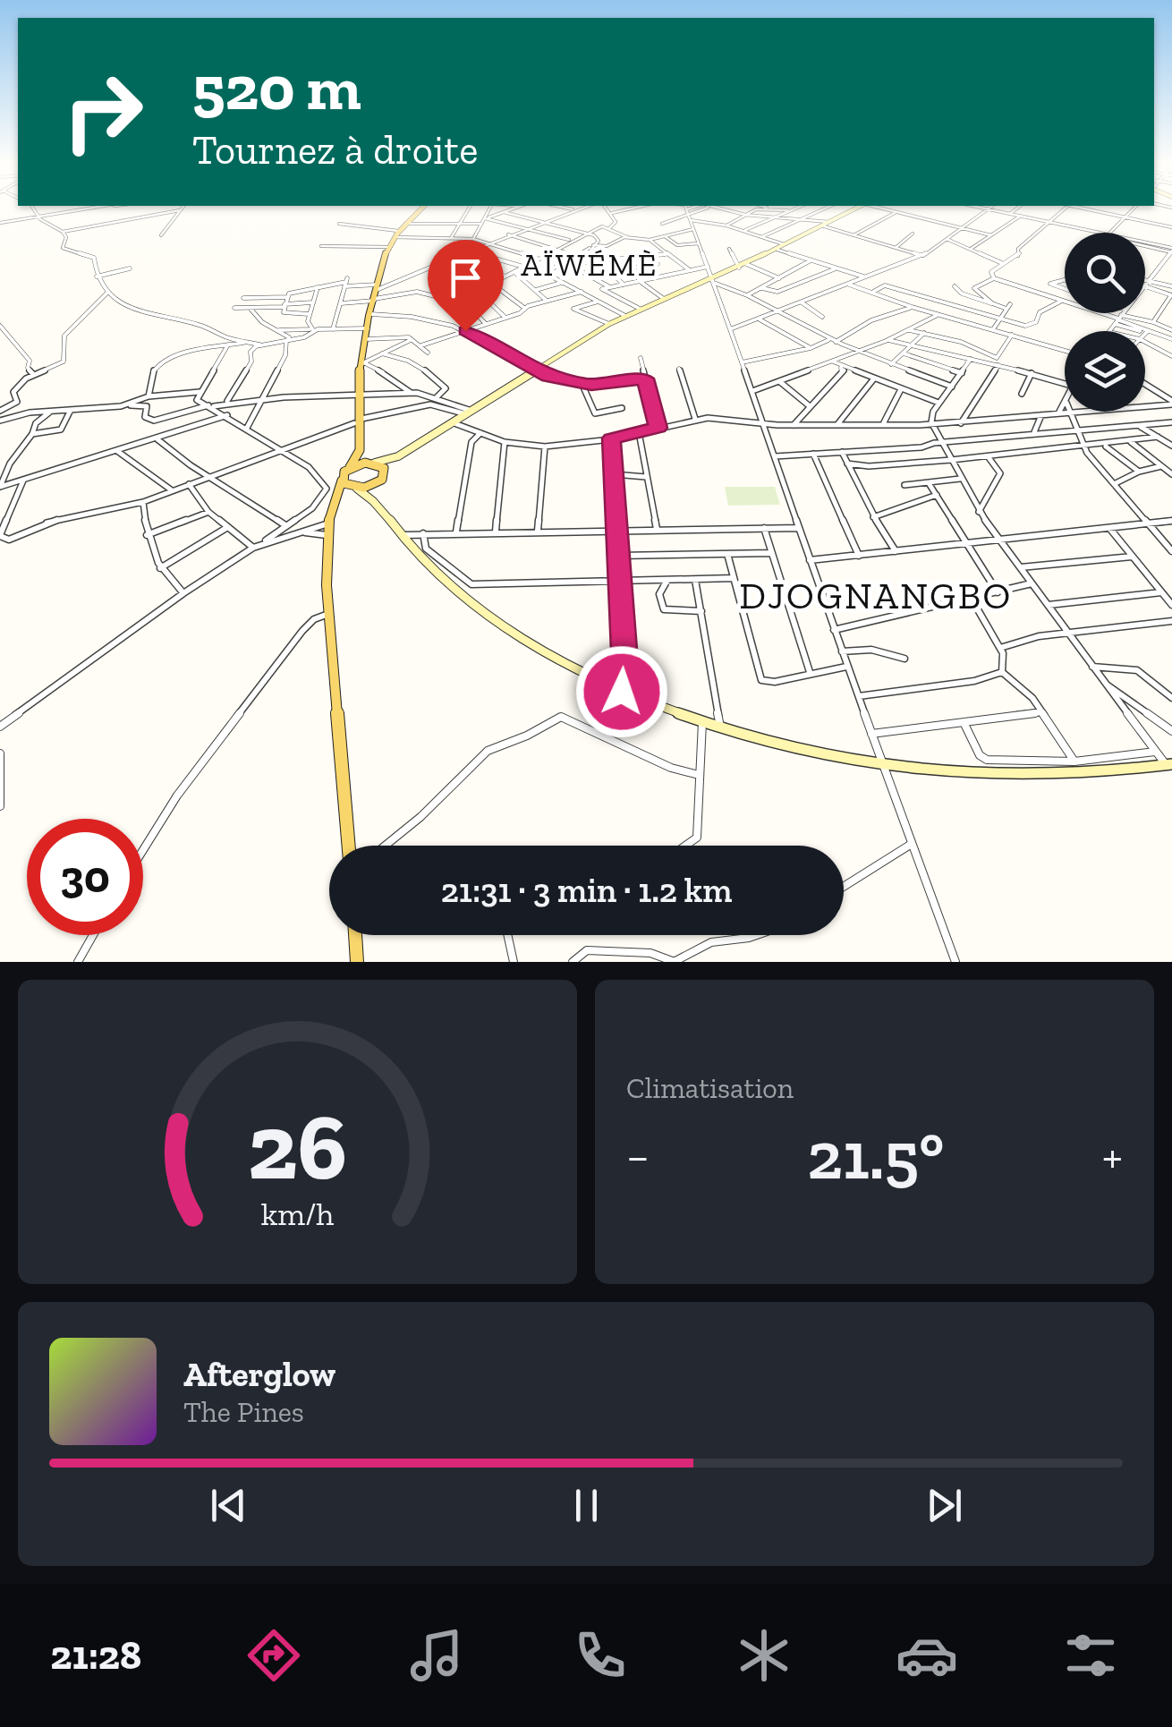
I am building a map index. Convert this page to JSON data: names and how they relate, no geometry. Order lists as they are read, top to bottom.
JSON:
{
  "districts": ["AÏWÉMÈ", "DJOGNANGBO"],
  "page": {
    "turn": ["520 m", "Tournez à droite"],
    "limit": "30",
    "trip": "21:31 · 3 min · 1.2 km",
    "tile": "Climatisation",
    "heat": ["−", "21.5°", "+"],
    "song": ["Afterglow", "The Pines"],
    "tabs": "21:28",
    "gauge": ["26", "km/h"]
  }
}
